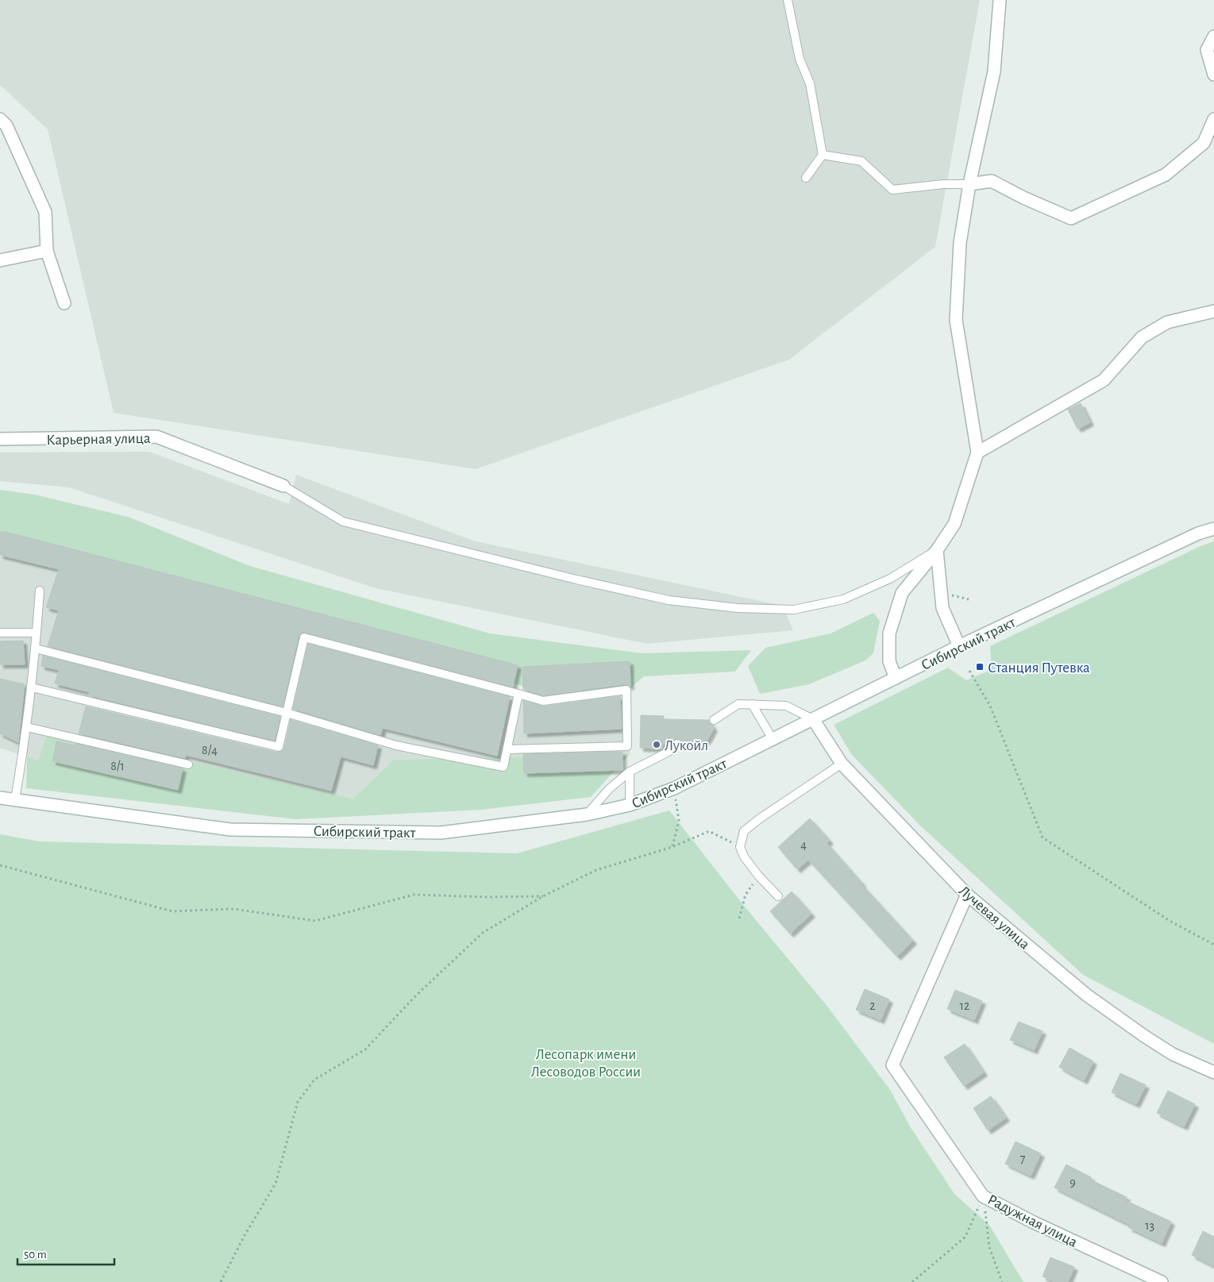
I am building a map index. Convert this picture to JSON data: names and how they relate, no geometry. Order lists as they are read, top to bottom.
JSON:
{
  "streets": {
    "street": [
      "Карьерная улица",
      "Сибирский тракт",
      "Лучевая улица",
      "Радужная улица"
    ]
  },
  "crossings": [
    ["Сибирский тракт", "Лучевая улица"],
    ["Лучевая улица", "Радужная улица"]
  ],
  "parks": ["Лесопарк имени Лесоводов России"],
  "places": {
    "transit": ["Станция Путевка"],
    "other": ["Лукойл"]
  },
  "house_numbers": [
    "8/4",
    "8/1",
    "4",
    "2",
    "12",
    "7",
    "9",
    "13"
  ],
  "scale_bar": "50 m"
}
